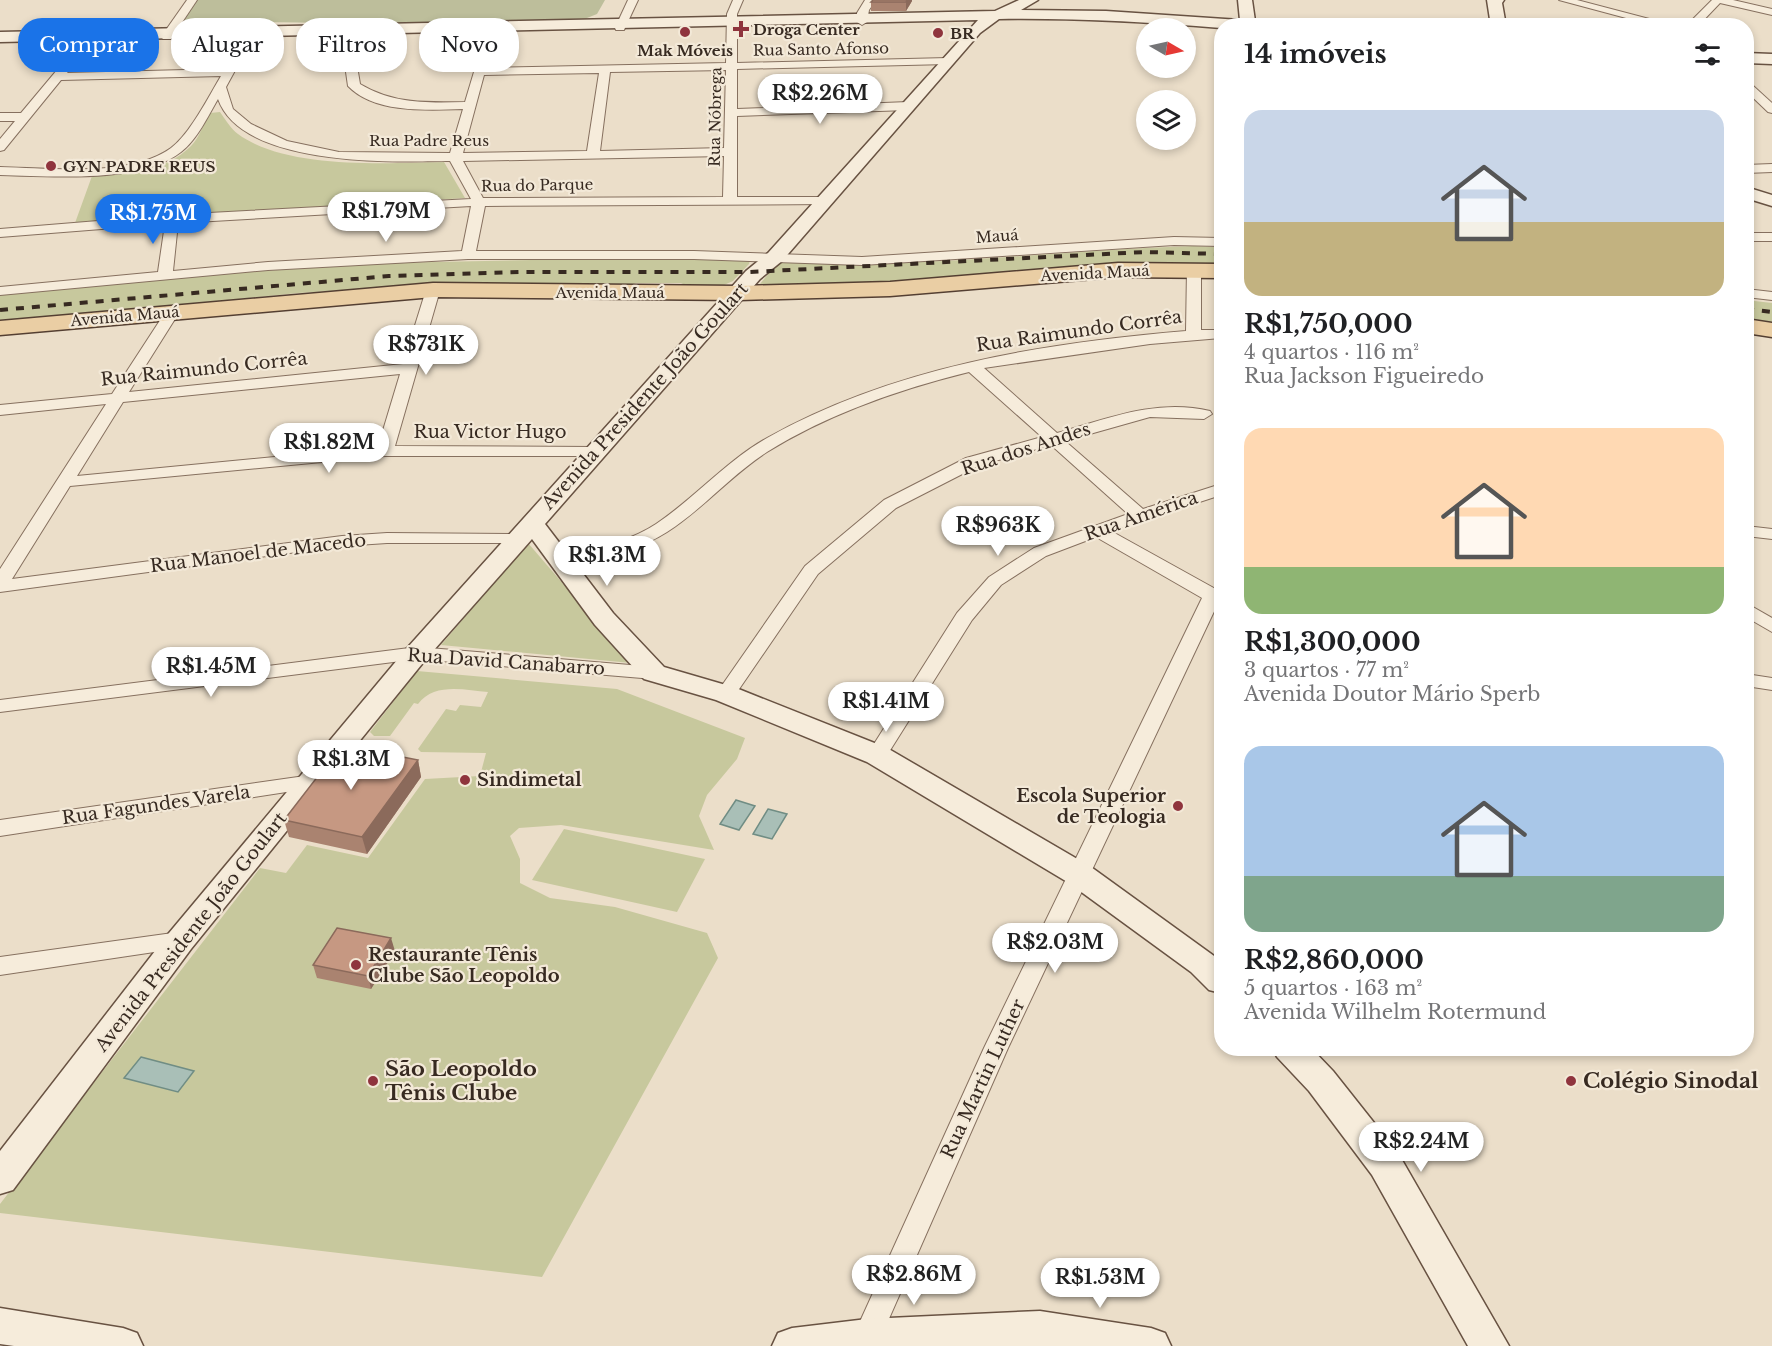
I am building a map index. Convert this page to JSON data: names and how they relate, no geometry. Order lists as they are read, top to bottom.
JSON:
{
  "streets": {
    "main road": ["Avenida Mauá"],
    "street": [
      "Rua Santo Afonso",
      "Rua Nóbrega",
      "Rua Padre Reus",
      "Rua do Parque",
      "Mauá",
      "Rua Raimundo Corrêa",
      "Avenida Presidente João Goulart",
      "Rua Victor Hugo",
      "Rua dos Andes",
      "Rua América",
      "Rua Manoel de Macedo",
      "Rua David Canabarro",
      "Rua Fagundes Varela",
      "Rua Martin Luther"
    ]
  },
  "crossings": [
    ["Rua Santo Afonso", "Rua Nóbrega"],
    ["Rua Santo Afonso", "Avenida Presidente João Goulart"],
    ["Rua Nóbrega", "Rua Padre Reus"],
    ["Rua Nóbrega", "Rua do Parque"],
    ["Rua do Parque", "Avenida Presidente João Goulart"],
    ["Mauá", "Avenida Presidente João Goulart"],
    ["Avenida Mauá", "Avenida Presidente João Goulart"],
    ["Avenida Presidente João Goulart", "Rua Victor Hugo"],
    ["Avenida Presidente João Goulart", "Rua Manoel de Macedo"],
    ["Avenida Presidente João Goulart", "Rua David Canabarro"],
    ["Avenida Presidente João Goulart", "Rua Fagundes Varela"]
  ],
  "places": {
    "health": ["Droga Center"],
    "other": [
      "Mak Móveis",
      "BR",
      "GYN PADRE REUS",
      "Sindimetal",
      "Escola Superior de Teologia",
      "Restaurante Tênis Clube São Leopoldo",
      "São Leopoldo Tênis Clube",
      "Colégio Sinodal"
    ]
  },
  "north": "right",
  "page": {
    "chip": [
      "Comprar",
      "Alugar",
      "Filtros",
      "Novo"
    ],
    "heading": "14 imóveis",
    "price": [
      "R$2.26M",
      "R$1.79M",
      "R$1.75M",
      "R$731K",
      "R$1.82M",
      "R$963K",
      "R$1.3M",
      "R$1.45M",
      "R$1.41M",
      "R$1.3M",
      "R$2.03M",
      "R$2.24M",
      "R$2.86M",
      "R$1.53M"
    ],
    "list": [
      {
        "name": "R$1,750,000",
        "note": "4 quartos · 116 m² · Rua Jackson Figueiredo"
      },
      {
        "name": "R$1,300,000",
        "note": "3 quartos · 77 m² · Avenida Doutor Mário Sperb"
      },
      {
        "name": "R$2,860,000",
        "note": "5 quartos · 163 m² · Avenida Wilhelm Rotermund"
      }
    ]
  }
}
